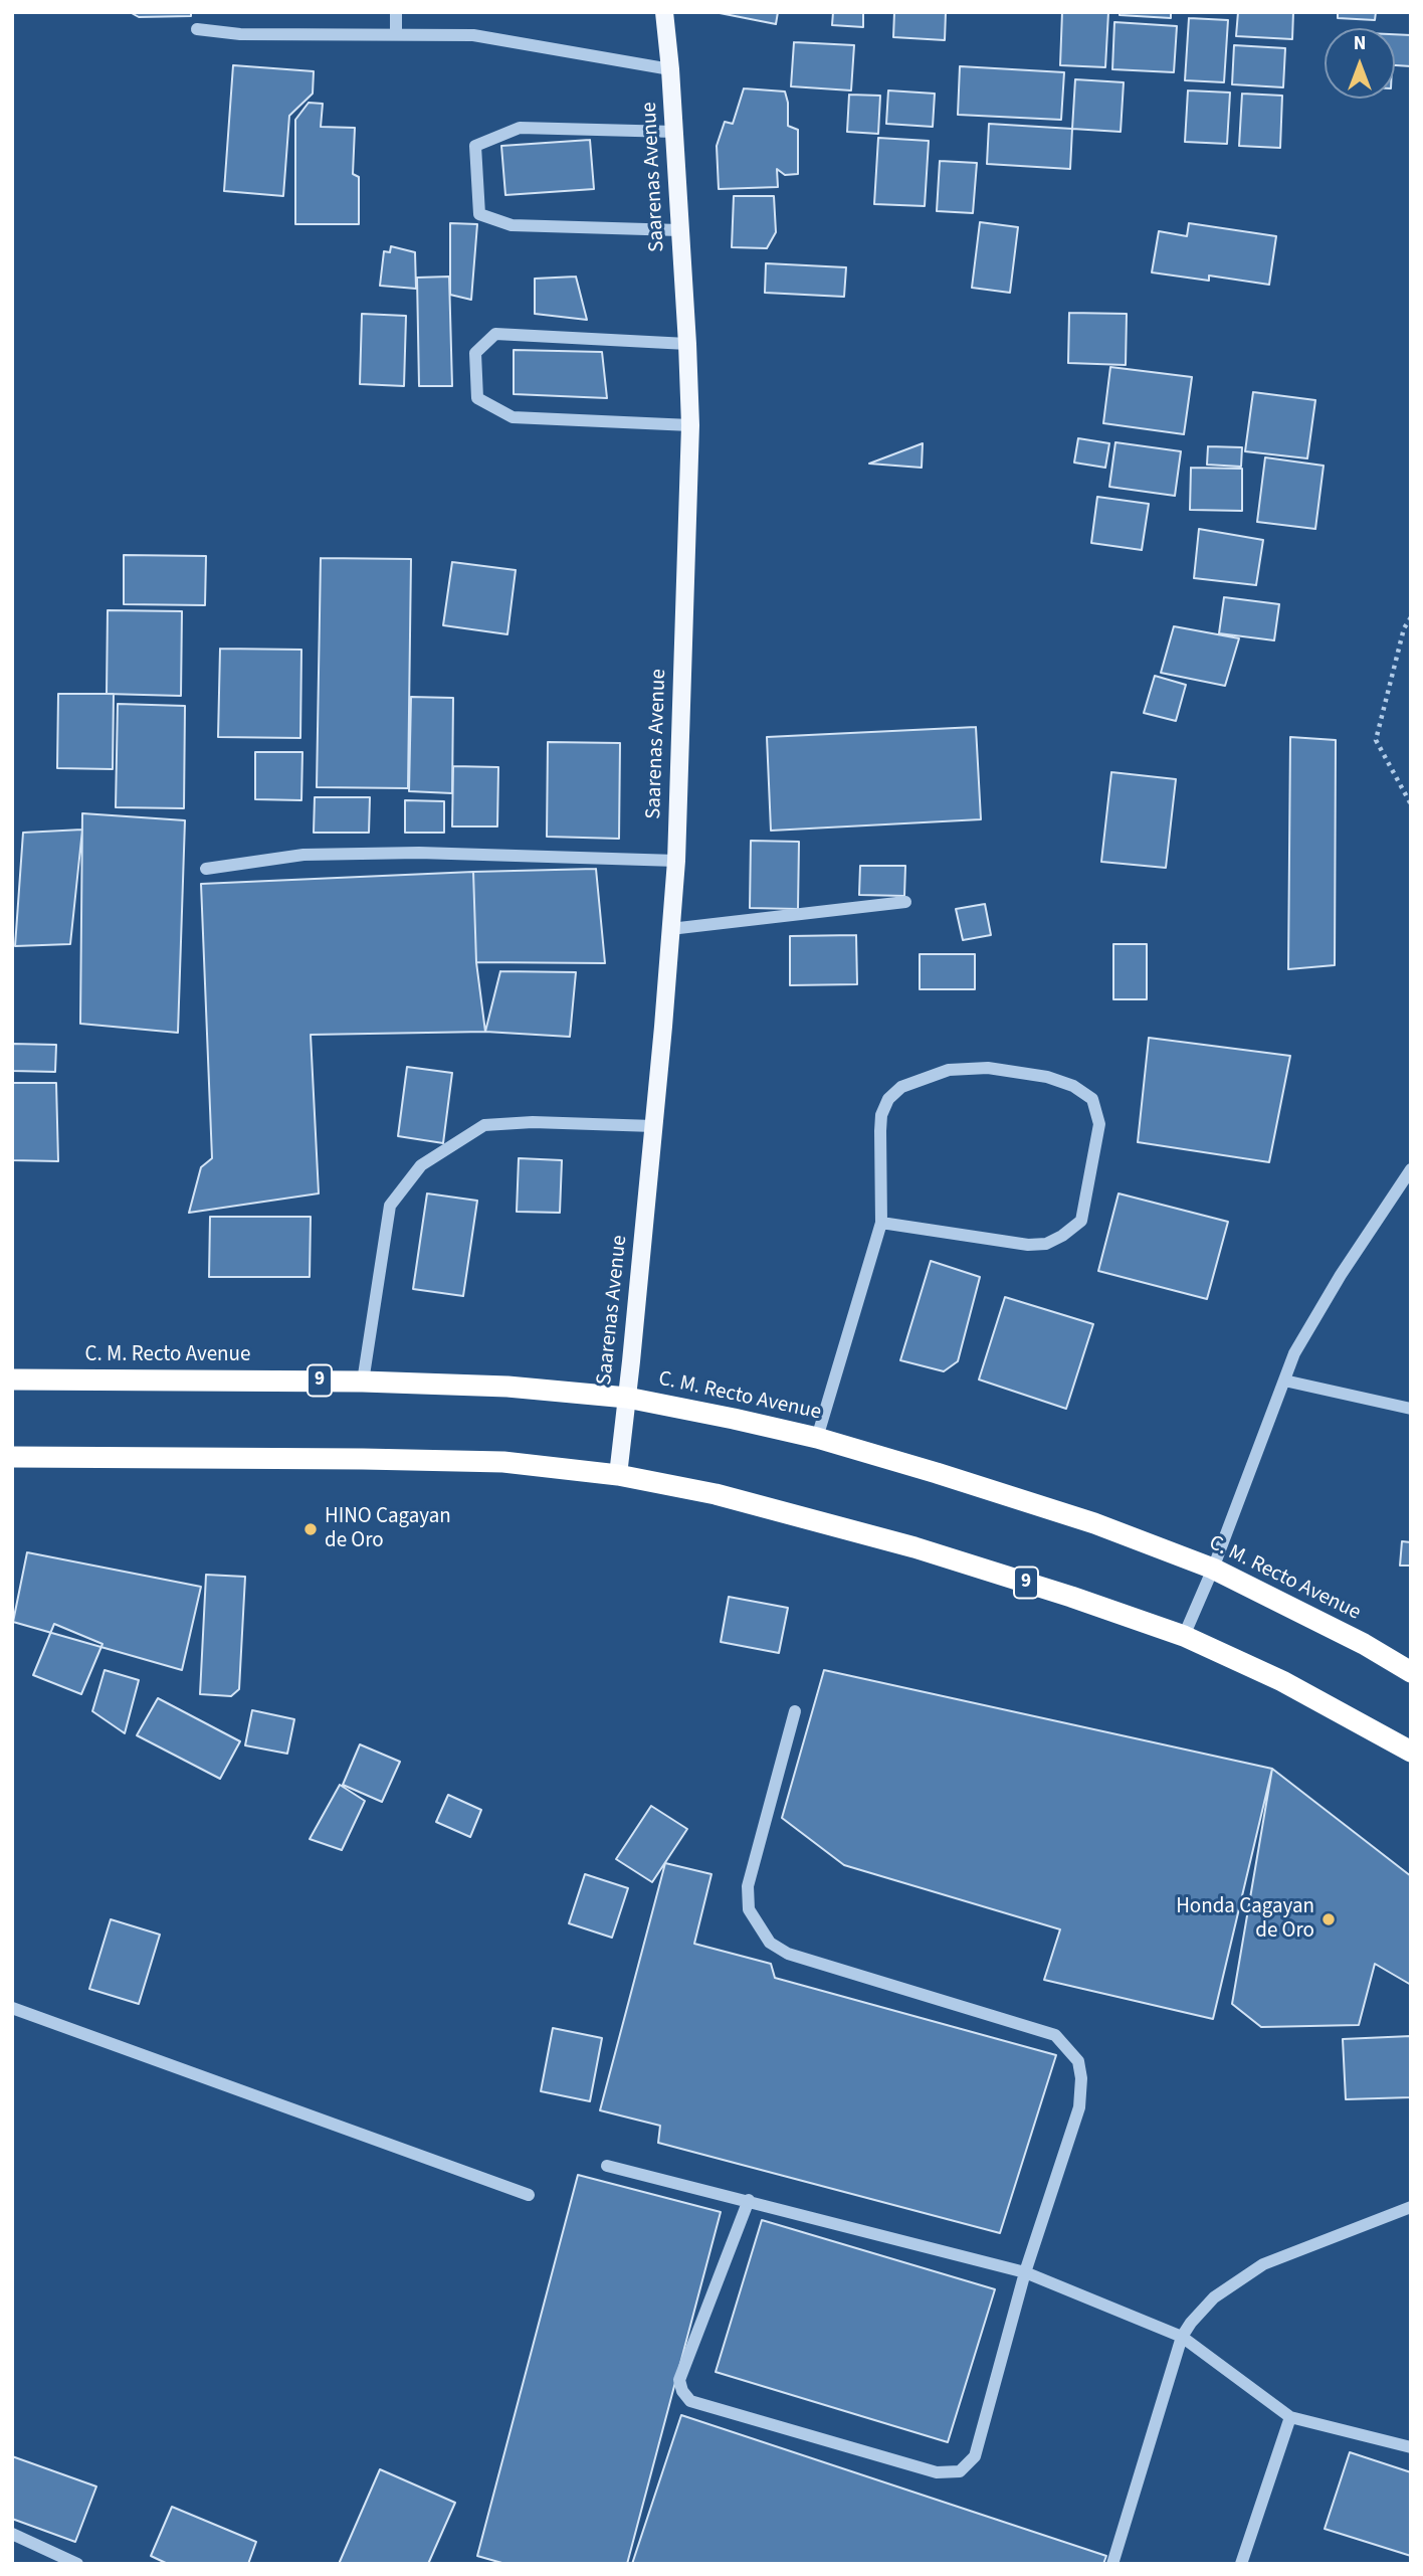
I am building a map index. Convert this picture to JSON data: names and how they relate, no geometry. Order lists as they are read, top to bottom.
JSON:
{
  "streets": {
    "highway": ["C. M. Recto Avenue", "9"],
    "main road": ["Saarenas Avenue"]
  },
  "crossings": [
    ["Saarenas Avenue", "C. M. Recto Avenue"],
    ["Saarenas Avenue", "9"]
  ],
  "places": ["HINO Cagayan de Oro", "Honda Cagayan de Oro"],
  "north": "top"
}
